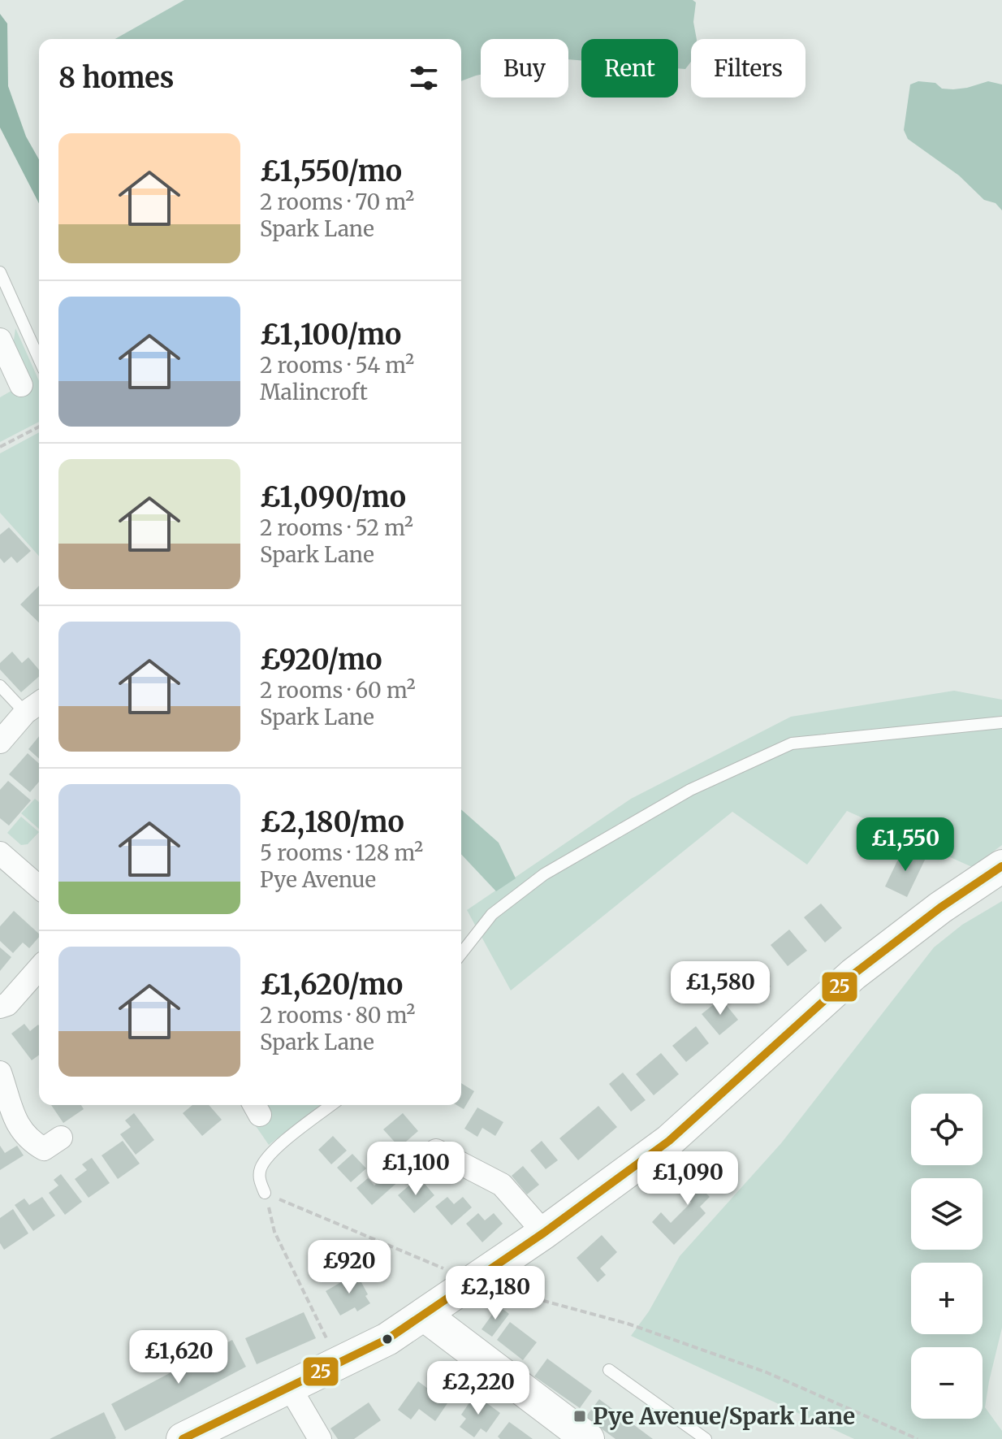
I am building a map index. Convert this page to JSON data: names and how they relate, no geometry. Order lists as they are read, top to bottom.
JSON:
{
  "places": {
    "transit": ["Pye Avenue/Spark Lane"]
  },
  "lines": ["transit line 25"],
  "page": {
    "chip": ["Buy", "Rent", "Filters"],
    "heading": "8 homes",
    "list": [
      {
        "name": "£1,550/mo",
        "note": "2 rooms · 70 m² · Spark Lane"
      },
      {
        "name": "£1,100/mo",
        "note": "2 rooms · 54 m² · Malincroft"
      },
      {
        "name": "£1,090/mo",
        "note": "2 rooms · 52 m² · Spark Lane"
      },
      {
        "name": "£920/mo",
        "note": "2 rooms · 60 m² · Spark Lane"
      },
      {
        "name": "£2,180/mo",
        "note": "5 rooms · 128 m² · Pye Avenue"
      },
      {
        "name": "£1,620/mo",
        "note": "2 rooms · 80 m² · Spark Lane"
      }
    ],
    "price": [
      "£1,550",
      "£1,580",
      "£1,100",
      "£1,090",
      "£920",
      "£2,180",
      "£1,620",
      "£2,220"
    ],
    "map_buttons": ["+", "−"]
  }
}
